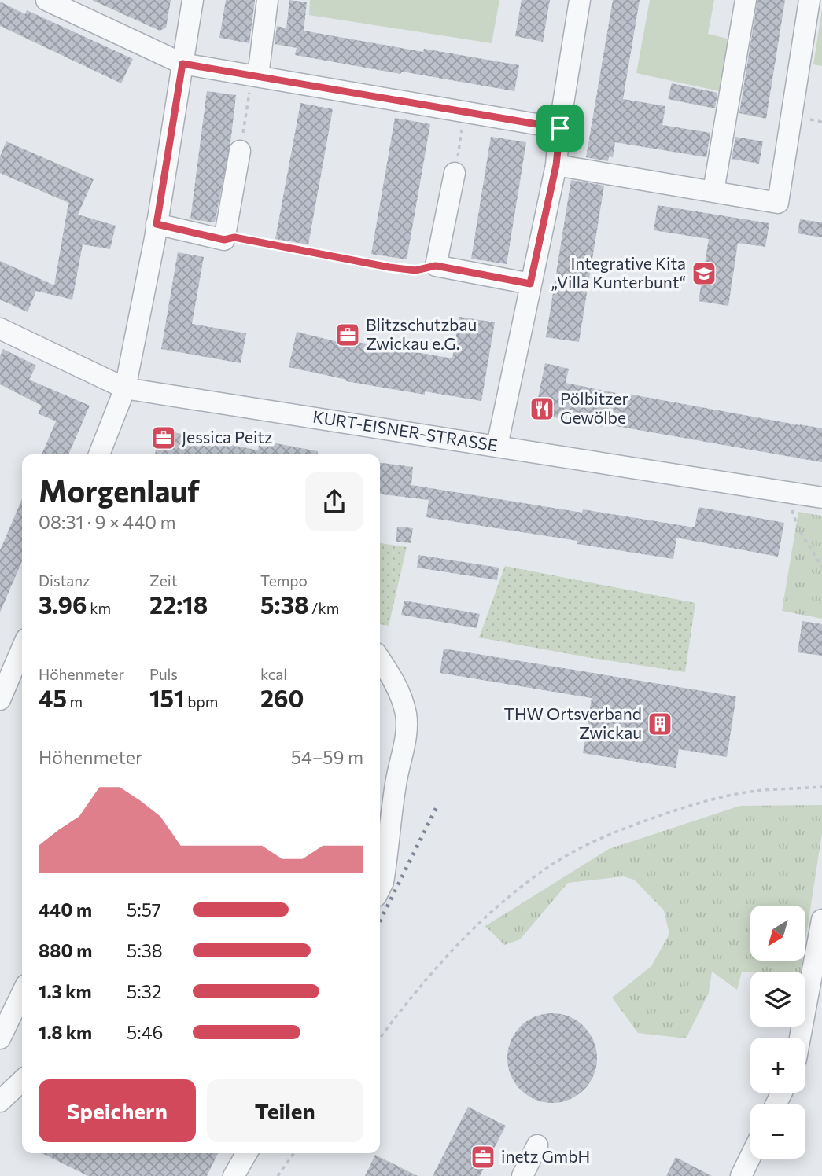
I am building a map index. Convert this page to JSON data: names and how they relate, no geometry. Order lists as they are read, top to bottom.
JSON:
{
  "streets": {
    "street": ["KURT-EISNER-STRASSE"]
  },
  "places": {
    "school or university": ["Integrative Kita „Villa Kunterbunt“"],
    "office": ["Blitzschutzbau Zwickau e.G.", "Jessica Peitz", "inetz GmbH"],
    "restaurant": ["Pölbitzer Gewölbe"],
    "building": ["THW Ortsverband Zwickau"]
  },
  "north": "bottom left",
  "page": {
    "heading": ["Morgenlauf", "08:31 · 9 × 440 m"],
    "stats": [
      ["Distanz", "3.96 km"],
      ["Zeit", "22:18"],
      ["Tempo", "5:38 /km"],
      ["Höhenmeter", "45 m"],
      ["Puls", "151 bpm"],
      ["kcal", "260"]
    ],
    "chart": ["Höhenmeter", "54–59 m"],
    "list": [
      {
        "name": "440 m",
        "note": "5:57"
      },
      {
        "name": "880 m",
        "note": "5:38"
      },
      {
        "name": "1.3 km",
        "note": "5:32"
      },
      {
        "name": "1.8 km",
        "note": "5:46"
      }
    ],
    "map_buttons": ["+", "−"],
    "buttons": ["Speichern", "Teilen"]
  }
}
